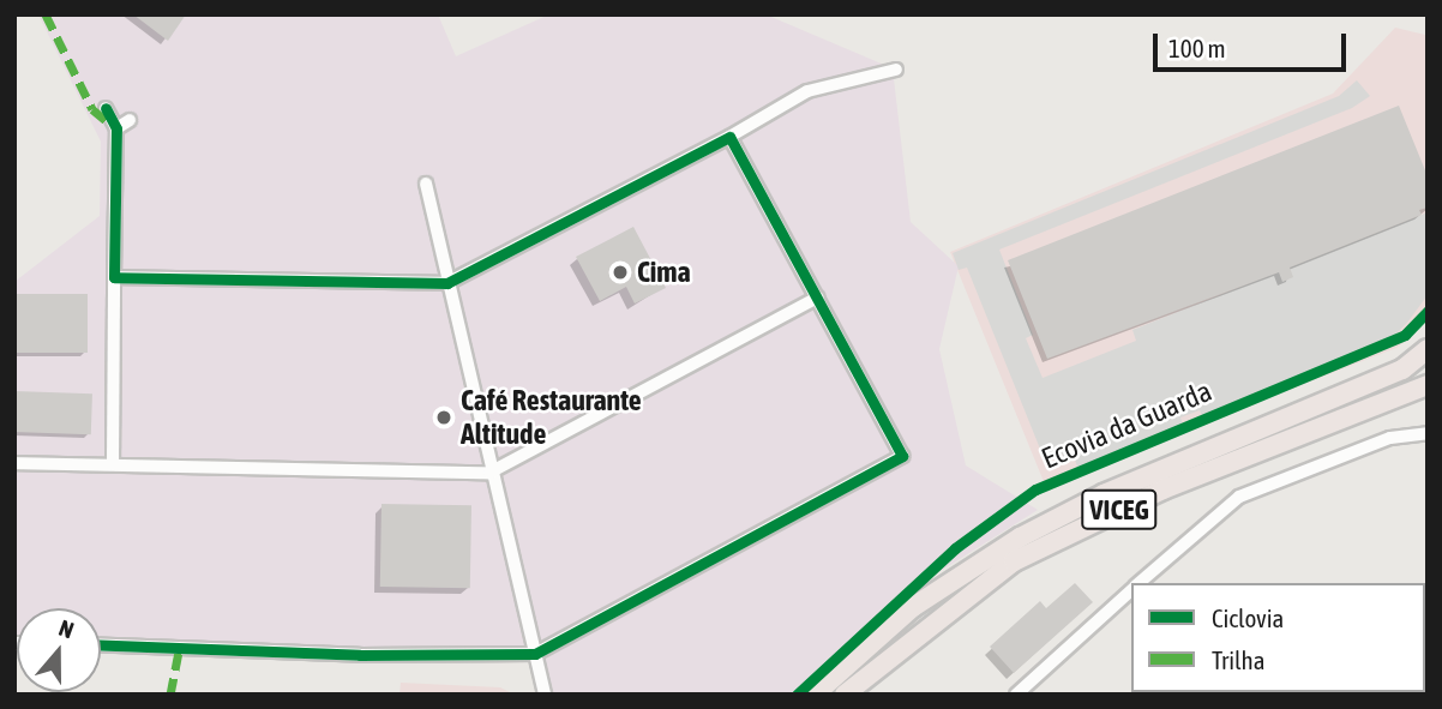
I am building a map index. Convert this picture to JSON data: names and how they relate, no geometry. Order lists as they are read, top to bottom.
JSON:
{
  "streets": {
    "highway": ["VICEG"],
    "cycle path": ["Ecovia da Guarda"]
  },
  "places": ["Cima", "Café Restaurante Altitude"],
  "legend": ["Ciclovia", "Trilha"],
  "scale_bar": "100 m",
  "north": "top"
}
